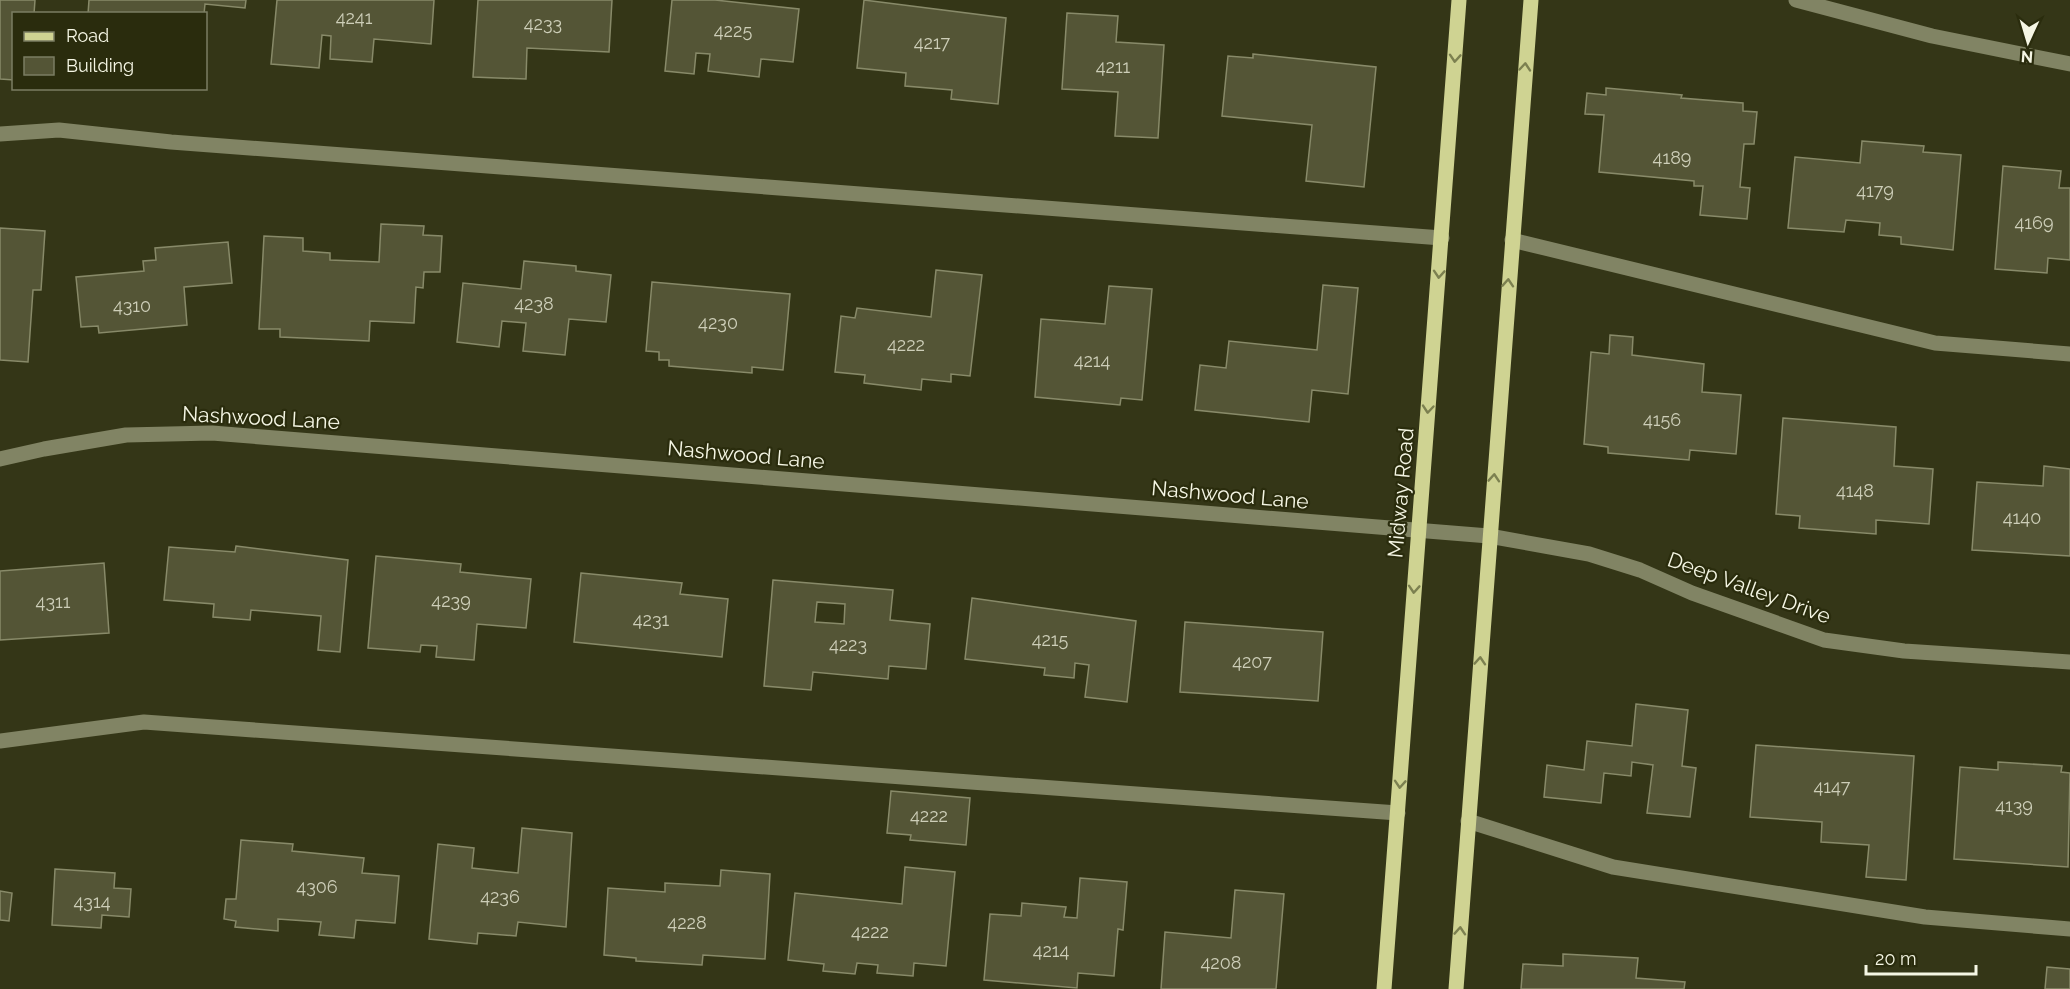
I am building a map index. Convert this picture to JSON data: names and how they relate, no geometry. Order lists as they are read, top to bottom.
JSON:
{
  "streets": {
    "main road": ["Midway Road"],
    "street": ["Nashwood Lane", "Deep Valley Drive"]
  },
  "crossings": [
    ["Nashwood Lane", "Midway Road"],
    ["Nashwood Lane", "Deep Valley Drive"]
  ],
  "house_numbers": [
    "4241",
    "4233",
    "4225",
    "4217",
    "4211",
    "4189",
    "4179",
    "4169",
    "4238",
    "4310",
    "4230",
    "4222",
    "4214",
    "4156",
    "4148",
    "4140",
    "4239",
    "4311",
    "4231",
    "4215",
    "4223",
    "4207",
    "4147",
    "4139",
    "4222",
    "4306",
    "4236",
    "4314",
    "4228",
    "4222",
    "4214",
    "4208"
  ],
  "legend": ["Road", "Building"],
  "scale_bar": "20 m",
  "north": "bottom"
}
